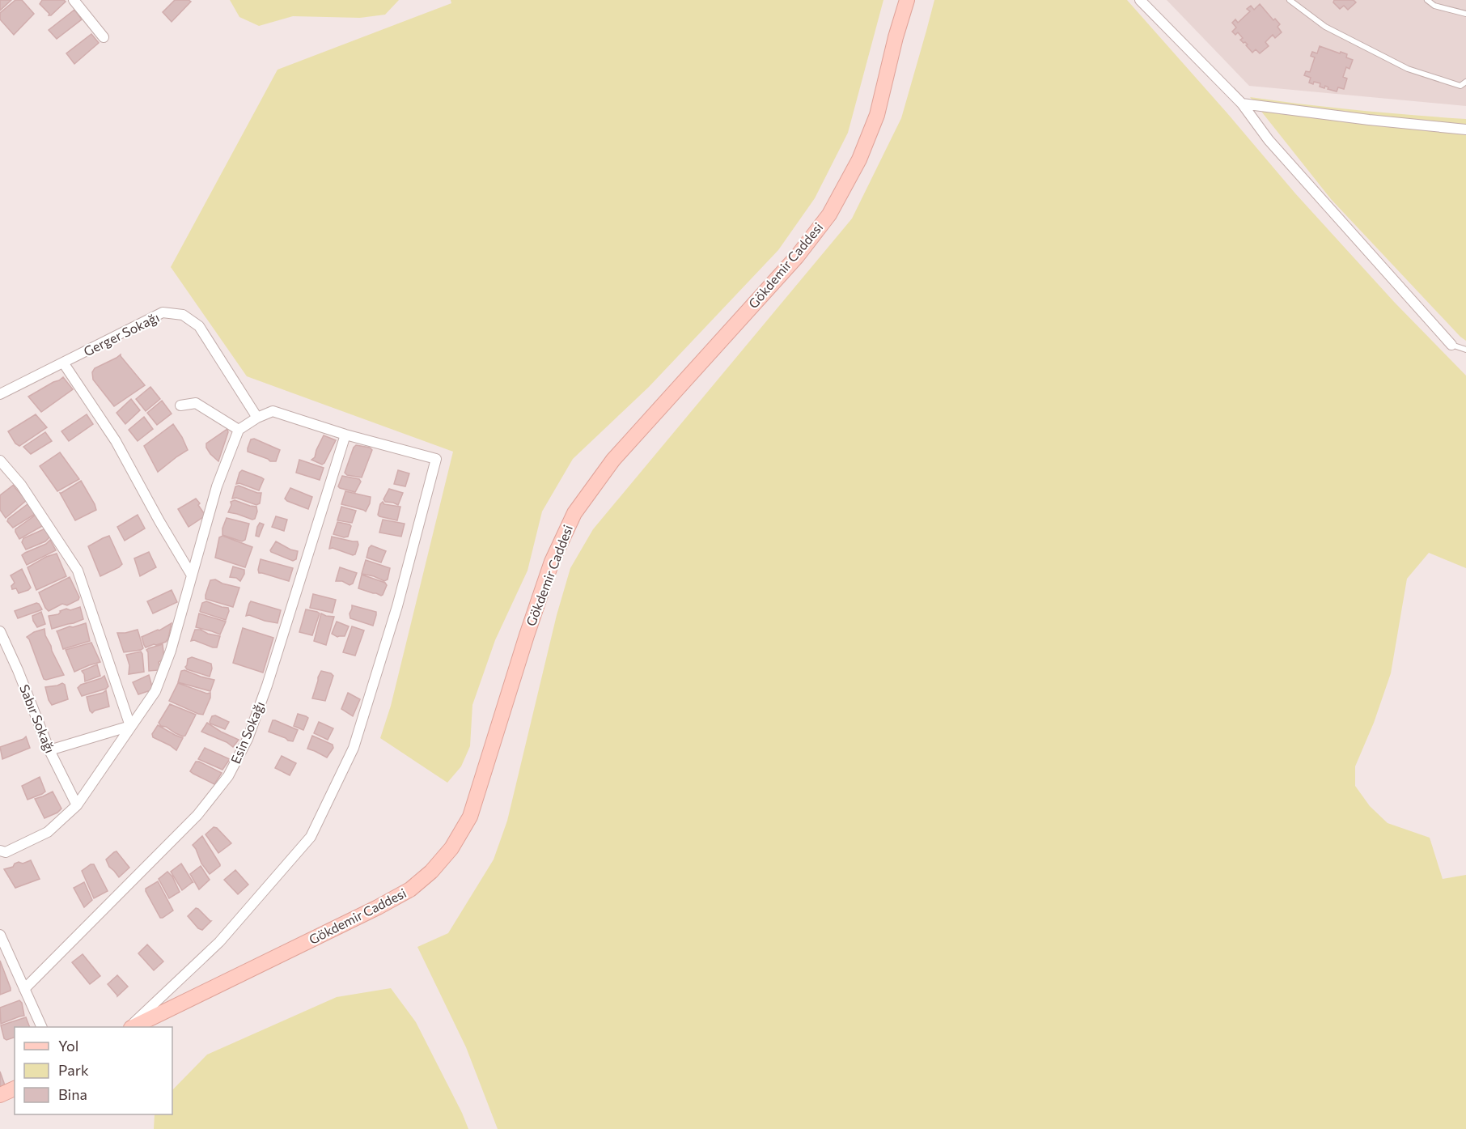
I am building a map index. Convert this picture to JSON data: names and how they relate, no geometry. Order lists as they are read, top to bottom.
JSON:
{
  "streets": {
    "main road": ["Gökdemir Caddesi"],
    "street": ["Gerger Sokağı", "Sabır Sokağı", "Esin Sokağı"]
  },
  "crossings": [
    ["Gökdemir Caddesi", "Gerger Sokağı"],
    ["Gökdemir Caddesi", "Esin Sokağı"]
  ],
  "legend": ["Yol", "Park", "Bina"]
}
